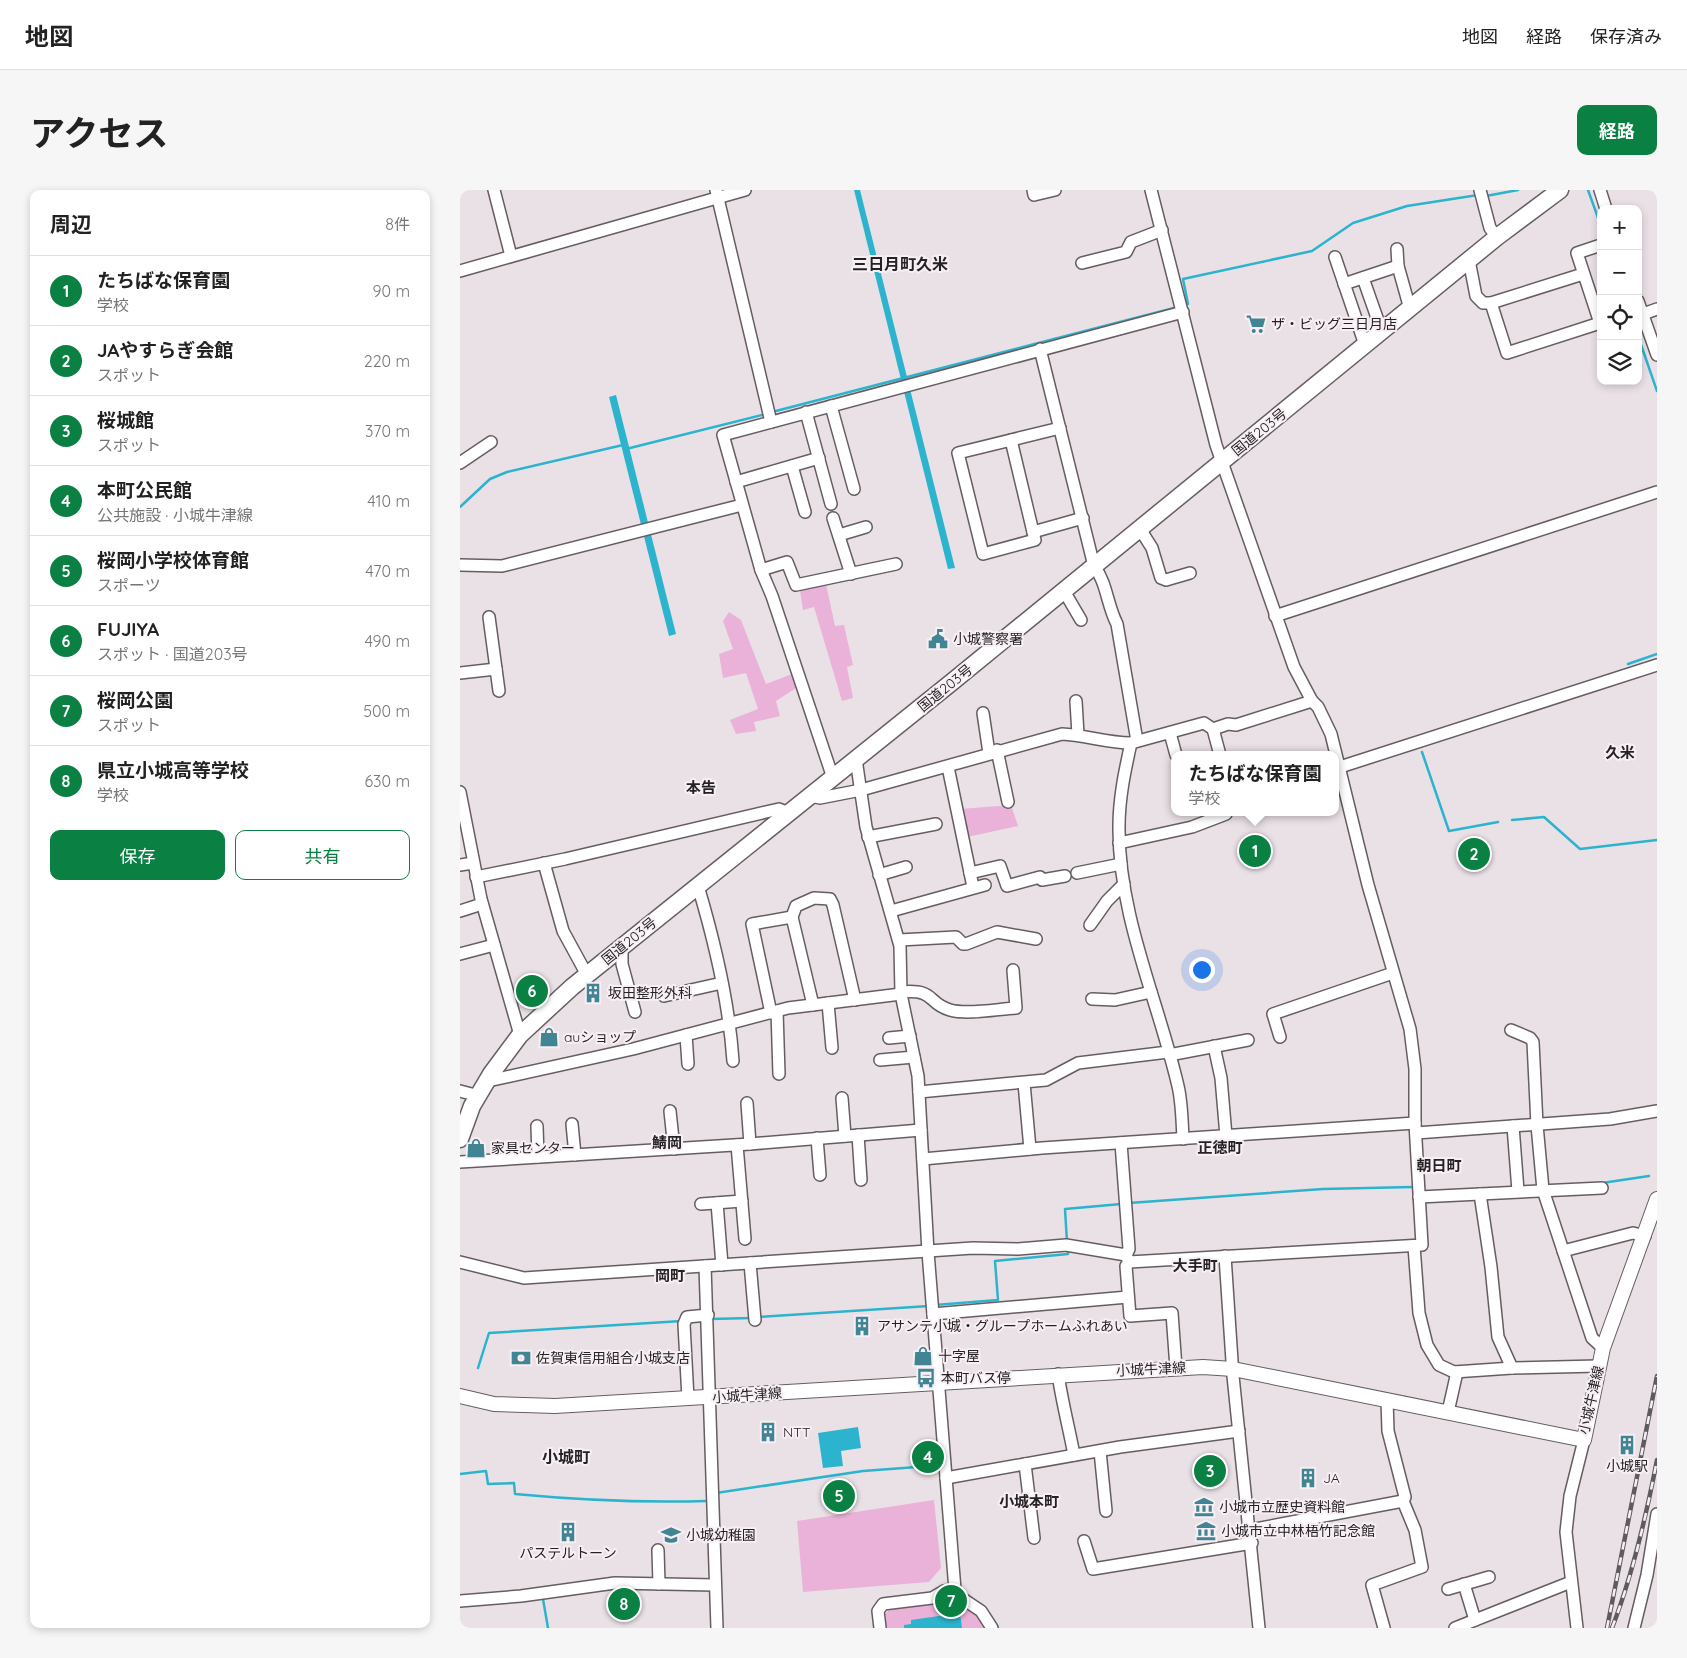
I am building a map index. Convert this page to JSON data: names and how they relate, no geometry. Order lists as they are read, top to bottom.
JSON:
{
  "streets": {
    "highway": ["国道203号"],
    "main road": ["小城牛津線"]
  },
  "districts": [
    "三日月町久米",
    "久米",
    "本告",
    "鯖岡",
    "正徳町",
    "朝日町",
    "大手町",
    "岡町",
    "小城町",
    "小城本町"
  ],
  "places": {
    "supermarket": ["ザ・ビッグ三日月店"],
    "public building": ["小城警察署"],
    "building": [
      "坂田整形外科",
      "アサンテ小城・グループホームふれあい",
      "NTT",
      "小城駅",
      "JA",
      "パステルトーン"
    ],
    "shop": ["auショップ", "家具センター", "十字屋"],
    "bank": ["佐賀東信用組合小城支店"],
    "bus stop": ["本町バス停"],
    "museum": ["小城市立歴史資料館", "小城市立中林梧竹記念館"],
    "school or university": ["小城幼稚園"]
  },
  "page": {
    "header": "地図",
    "nav": ["地図", "経路", "保存済み"],
    "title": "アクセス",
    "buttons": [
      "経路",
      ["保存", "共有"]
    ],
    "heading": ["周辺", "8件"],
    "map_buttons": ["+", "−"],
    "list": [
      {
        "mark": "1",
        "name": "たちばな保育園",
        "note": "学校",
        "value": "90 m"
      },
      {
        "mark": "2",
        "name": "JAやすらぎ会館",
        "note": "スポット",
        "value": "220 m"
      },
      {
        "mark": "3",
        "name": "桜城館",
        "note": "スポット",
        "value": "370 m"
      },
      {
        "mark": "4",
        "name": "本町公民館",
        "note": "公共施設 · 小城牛津線",
        "value": "410 m"
      },
      {
        "mark": "5",
        "name": "桜岡小学校体育館",
        "note": "スポーツ",
        "value": "470 m"
      },
      {
        "mark": "6",
        "name": "FUJIYA",
        "note": "スポット · 国道203号",
        "value": "490 m"
      },
      {
        "mark": "7",
        "name": "桜岡公園",
        "note": "スポット",
        "value": "500 m"
      },
      {
        "mark": "8",
        "name": "県立小城高等学校",
        "note": "学校",
        "value": "630 m"
      }
    ],
    "popup": ["たちばな保育園", "学校"],
    "pins": [
      "1",
      "2",
      "6",
      "4",
      "3",
      "5",
      "7",
      "8"
    ]
  }
}
